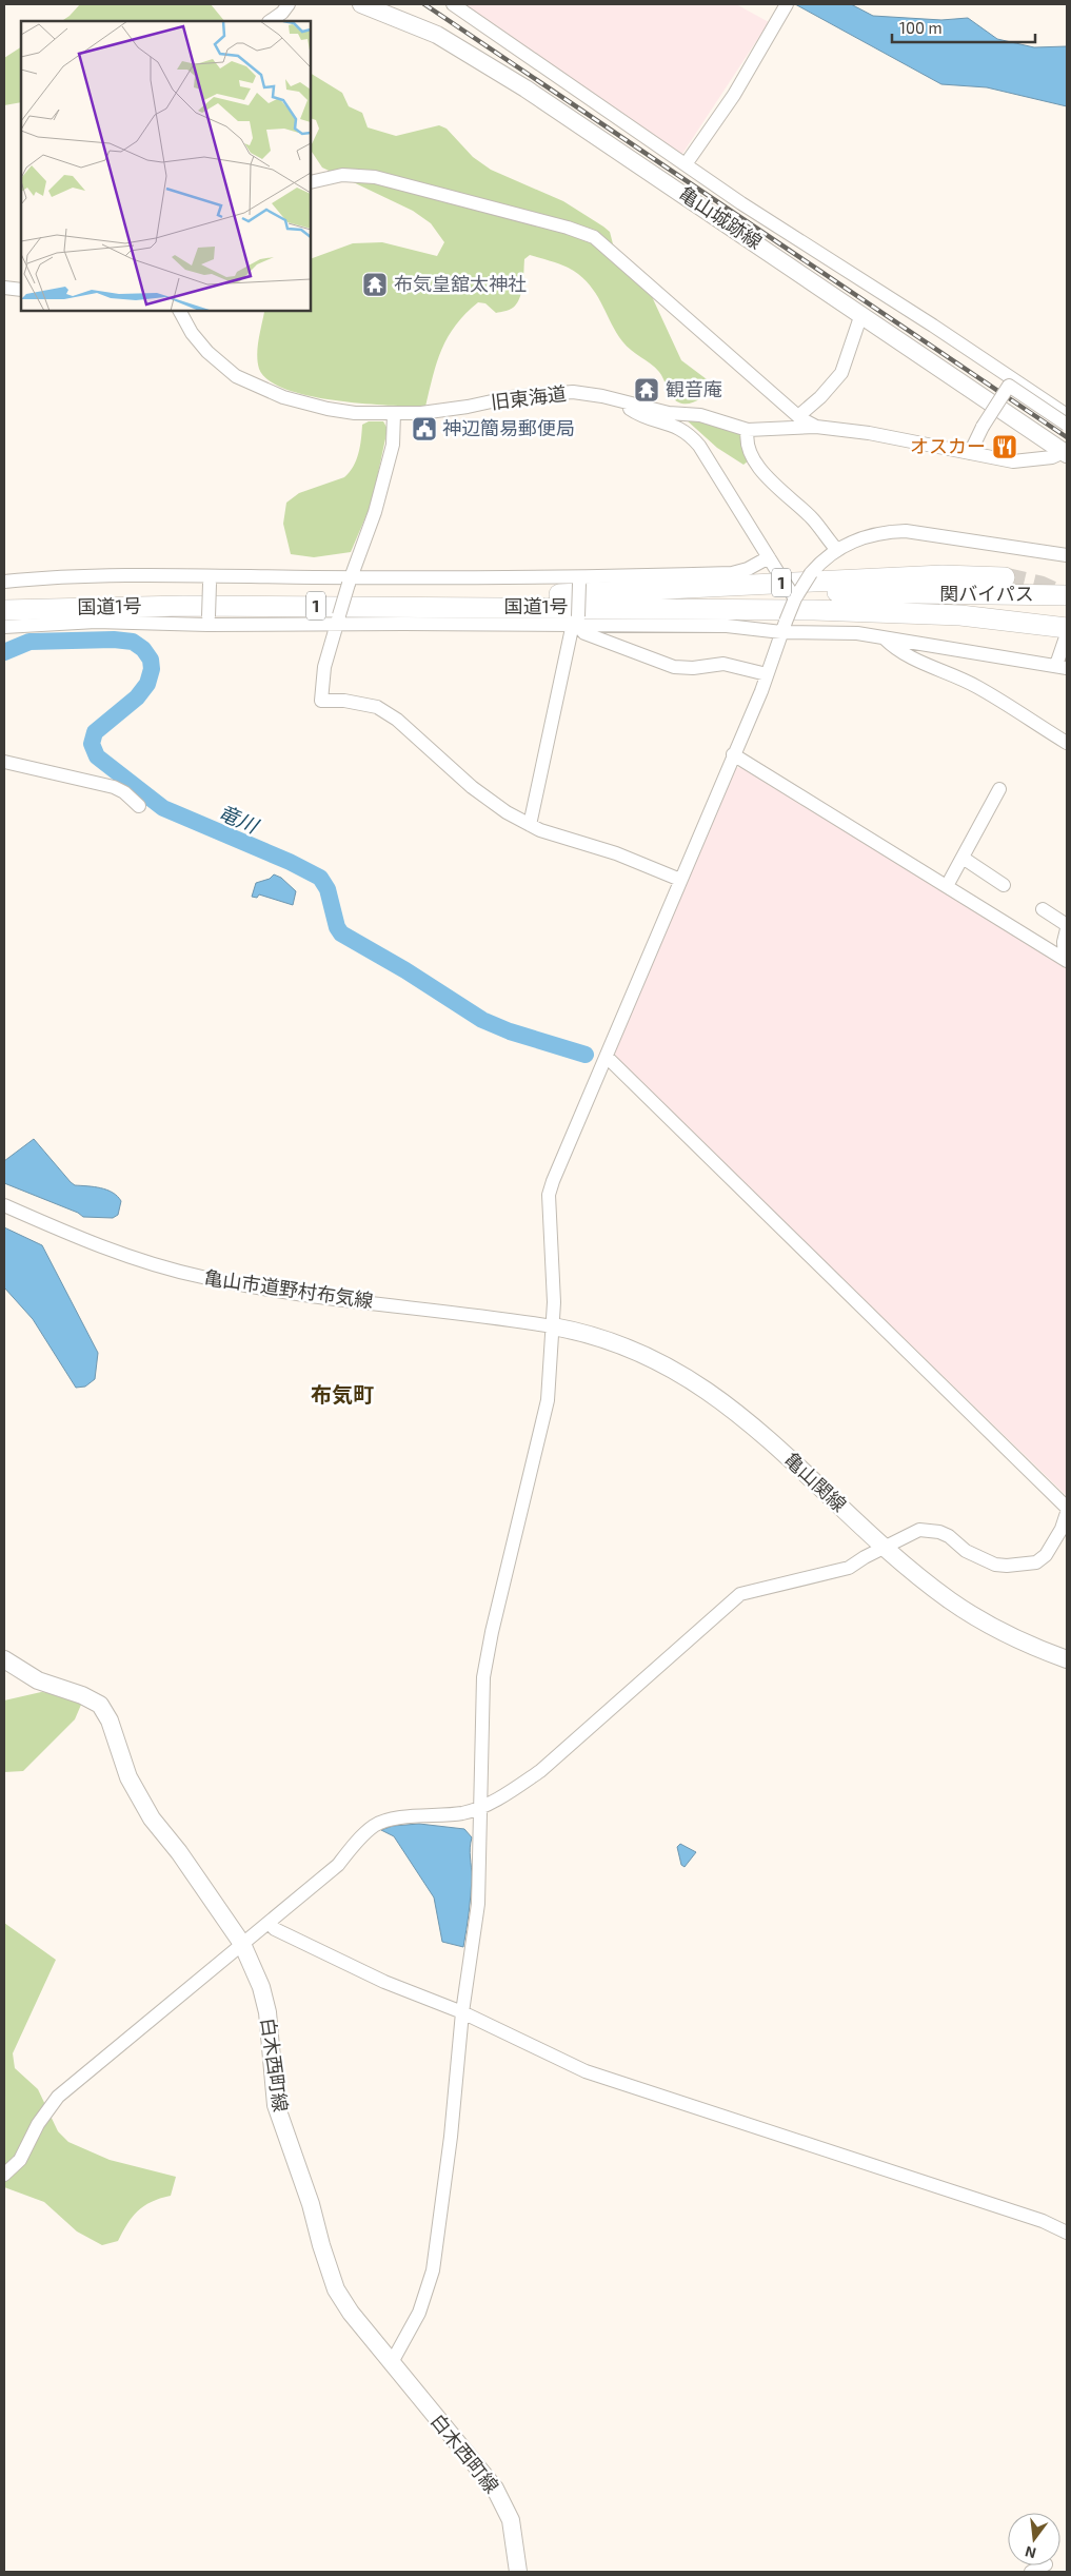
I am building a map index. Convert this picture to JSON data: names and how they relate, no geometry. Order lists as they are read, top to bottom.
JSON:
{
  "streets": {
    "highway": ["1", "関バイパス", "国道1号"],
    "main road": ["亀山城跡線", "亀山関線", "白木西町線"],
    "street": ["旧東海道", "亀山市道野村布気線"]
  },
  "crossings": [
    ["亀山城跡線", "旧東海道"],
    ["1", "関バイパス"],
    ["1", "国道1号"],
    ["亀山市道野村布気線", "亀山関線"]
  ],
  "districts": ["布気町"],
  "water": ["竜川"],
  "places": {
    "temple": ["布気皇舘太神社", "観音庵"],
    "public building": ["神辺簡易郵便局"],
    "restaurant": ["オスカー"]
  },
  "scale_bar": "100 m",
  "north": "bottom"
}
